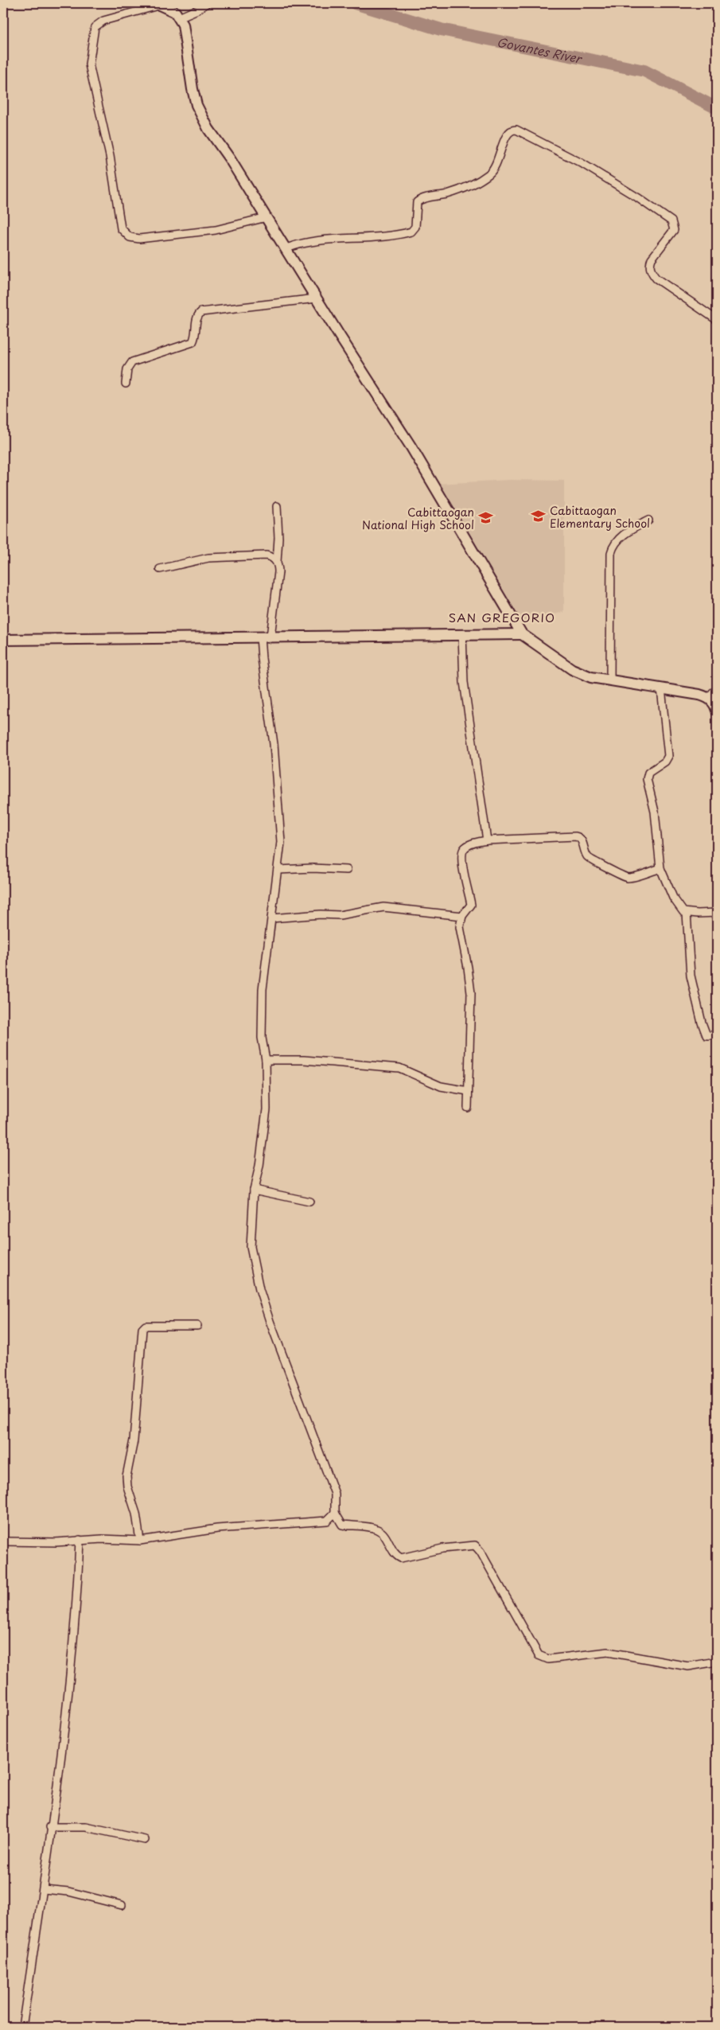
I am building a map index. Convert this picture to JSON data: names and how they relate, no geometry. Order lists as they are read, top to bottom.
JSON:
{
  "districts": ["SAN GREGORIO"],
  "water": ["Govantes River"],
  "places": {
    "school or university": ["Cabittaogan Elementary School", "Cabittaogan National High School"]
  }
}
